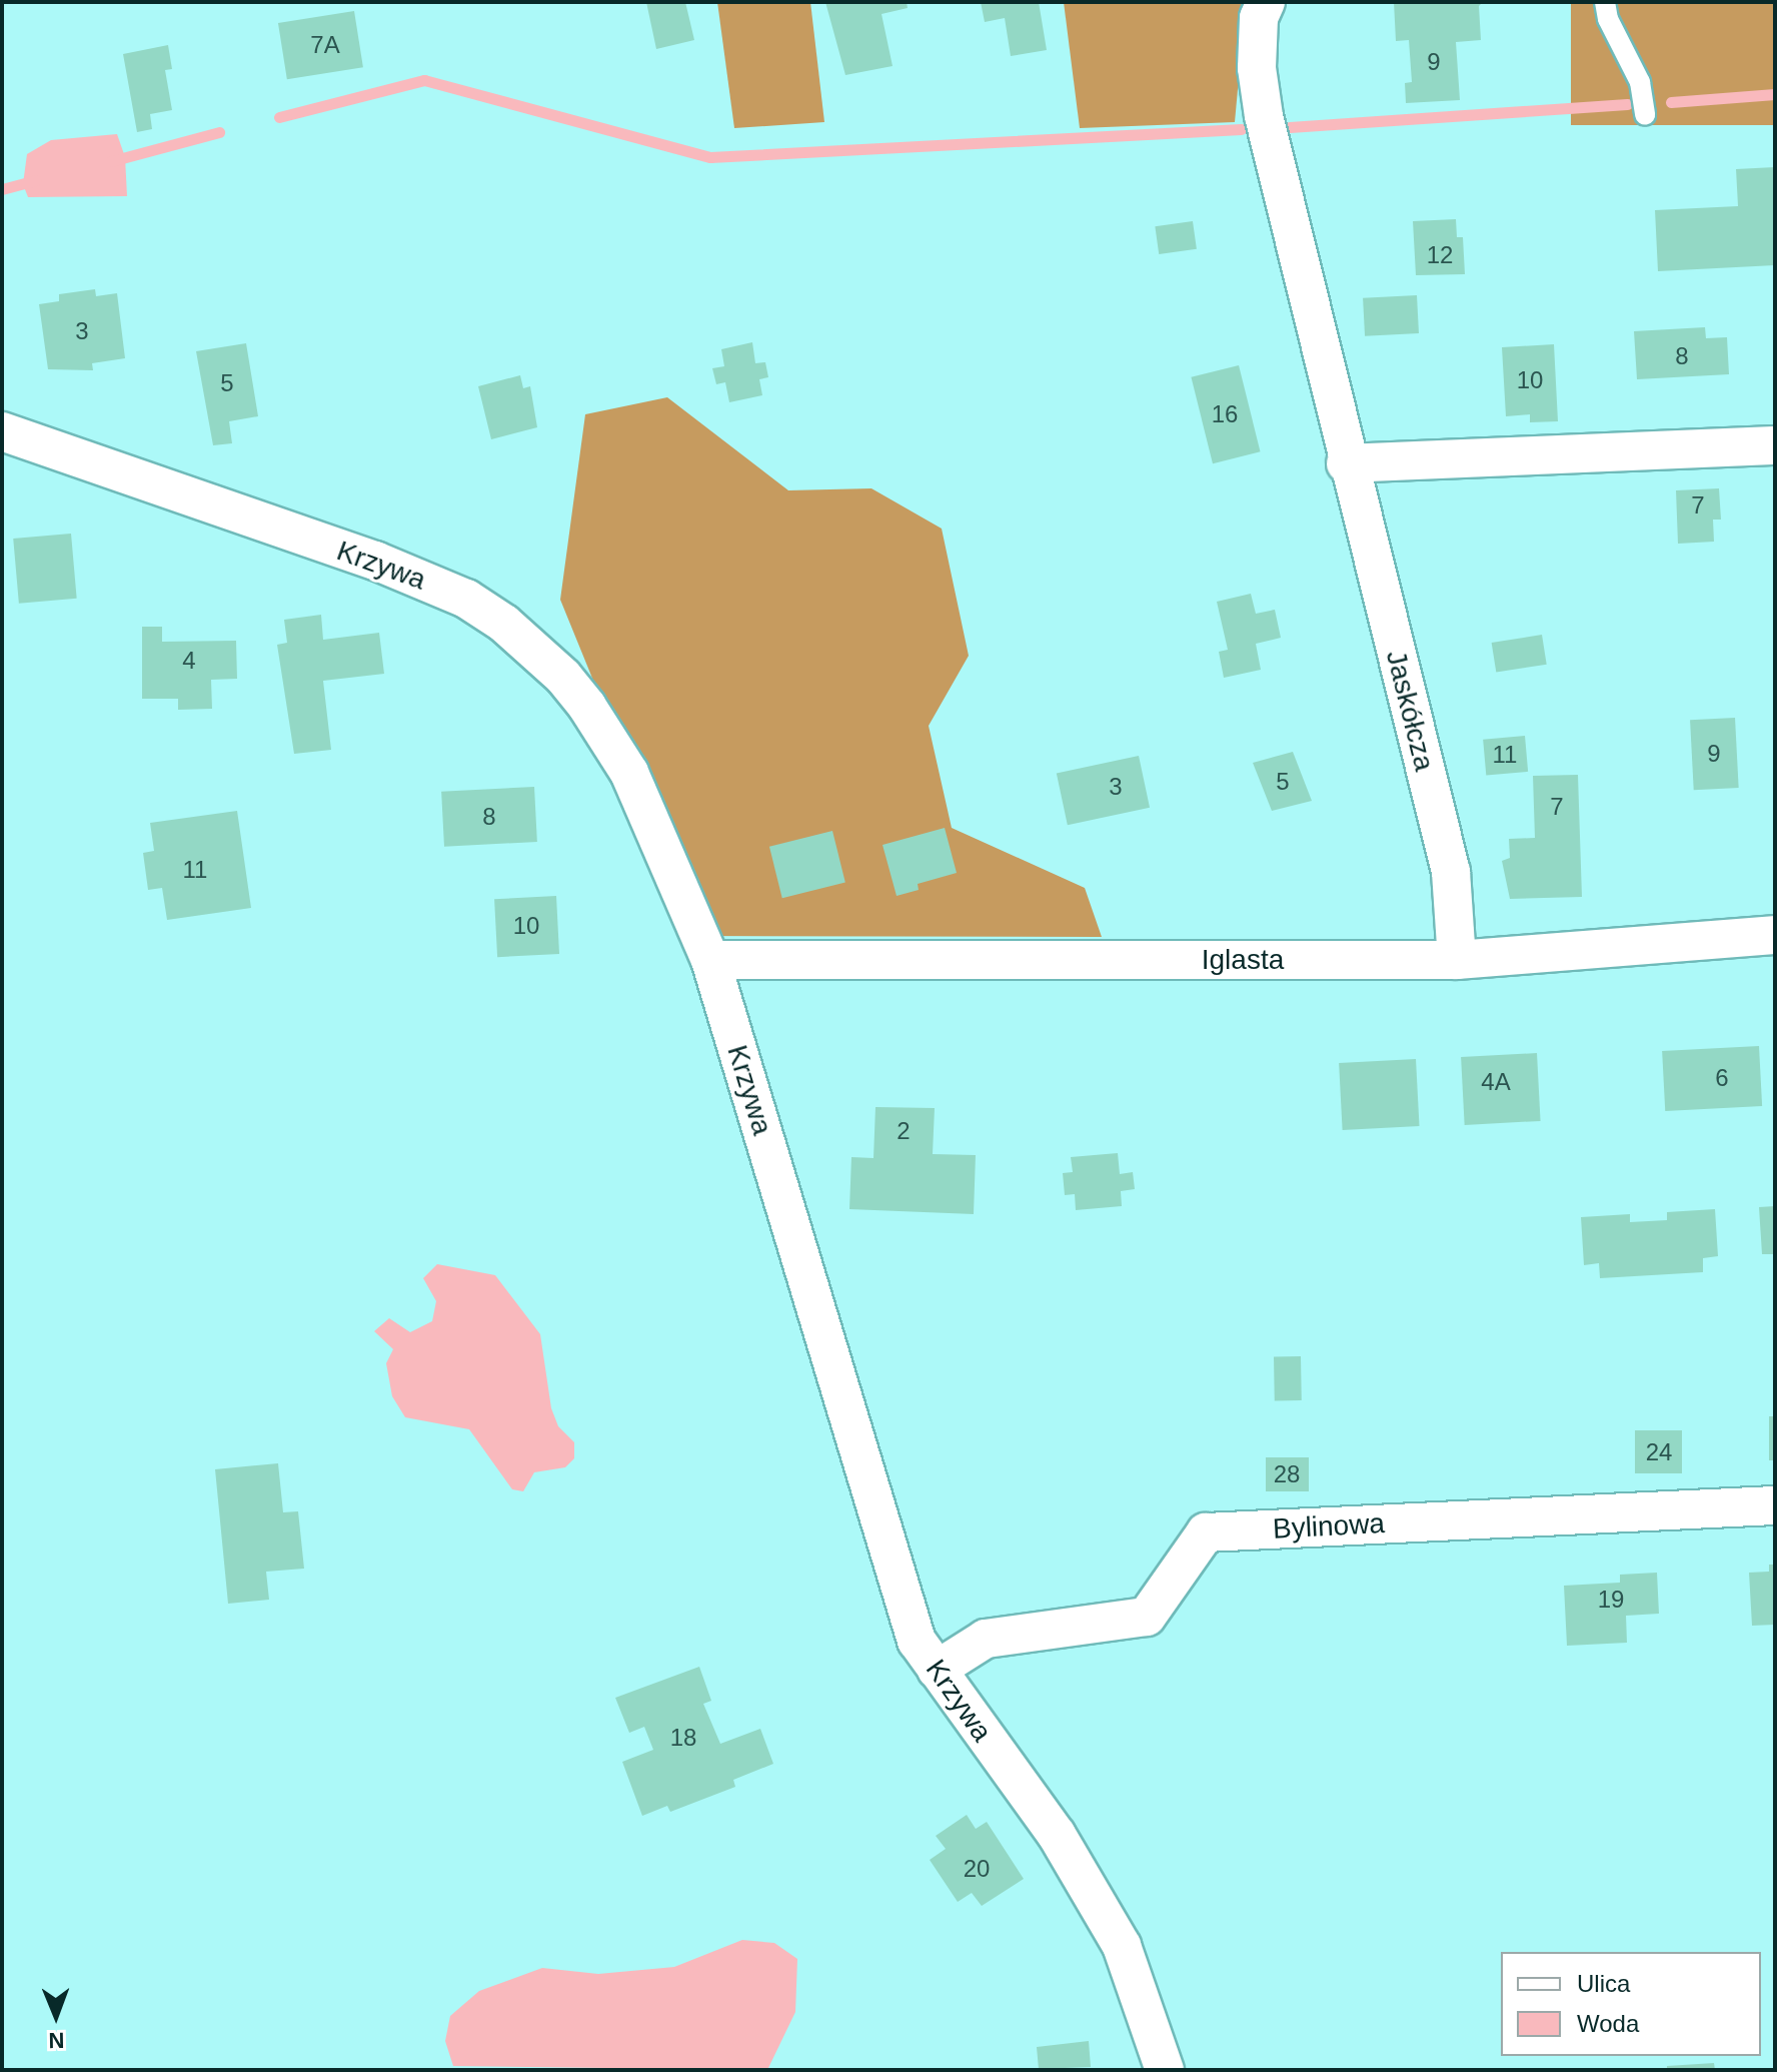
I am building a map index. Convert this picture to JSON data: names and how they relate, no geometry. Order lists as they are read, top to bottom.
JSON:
{
  "streets": {
    "street": [
      "Krzywa",
      "Jaskółcza",
      "Iglasta",
      "Bylinowa"
    ]
  },
  "crossings": [
    ["Krzywa", "Iglasta"],
    ["Krzywa", "Bylinowa"],
    ["Jaskółcza", "Iglasta"]
  ],
  "house_numbers": [
    "7A",
    "9",
    "12",
    "3",
    "8",
    "10",
    "5",
    "16",
    "7",
    "4",
    "9",
    "11",
    "5",
    "3",
    "7",
    "8",
    "11",
    "10",
    "6",
    "4A",
    "2",
    "24",
    "28",
    "19",
    "18",
    "20"
  ],
  "legend": ["Ulica", "Woda"],
  "north": "bottom"
}
